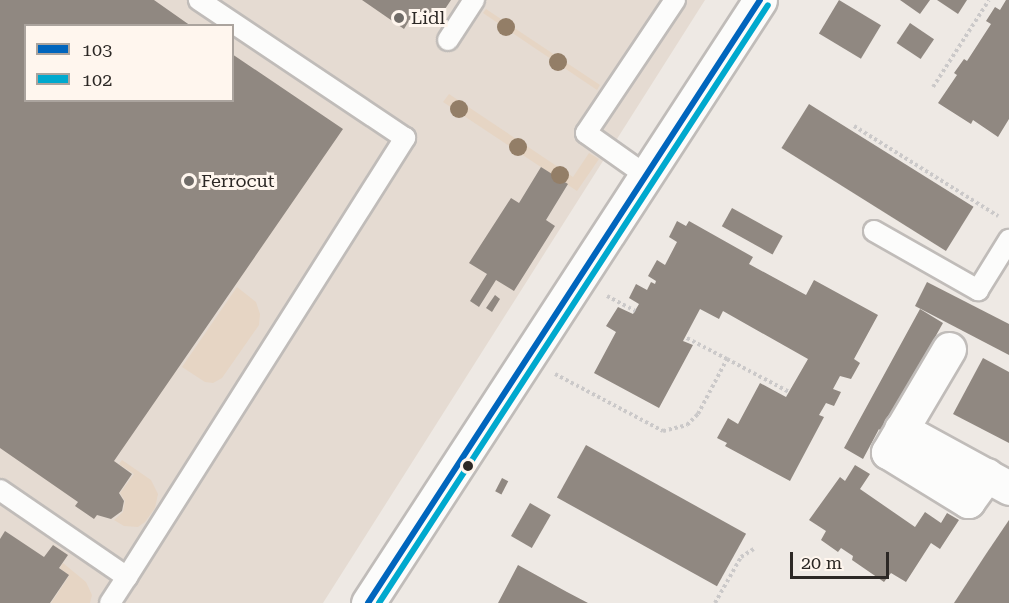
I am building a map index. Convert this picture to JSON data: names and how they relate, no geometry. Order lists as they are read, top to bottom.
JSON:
{
  "places": ["Lidl", "Ferrocut"],
  "lines": ["transit line 103", "transit line 102"],
  "legend": ["103", "102"],
  "scale_bar": "20 m"
}
